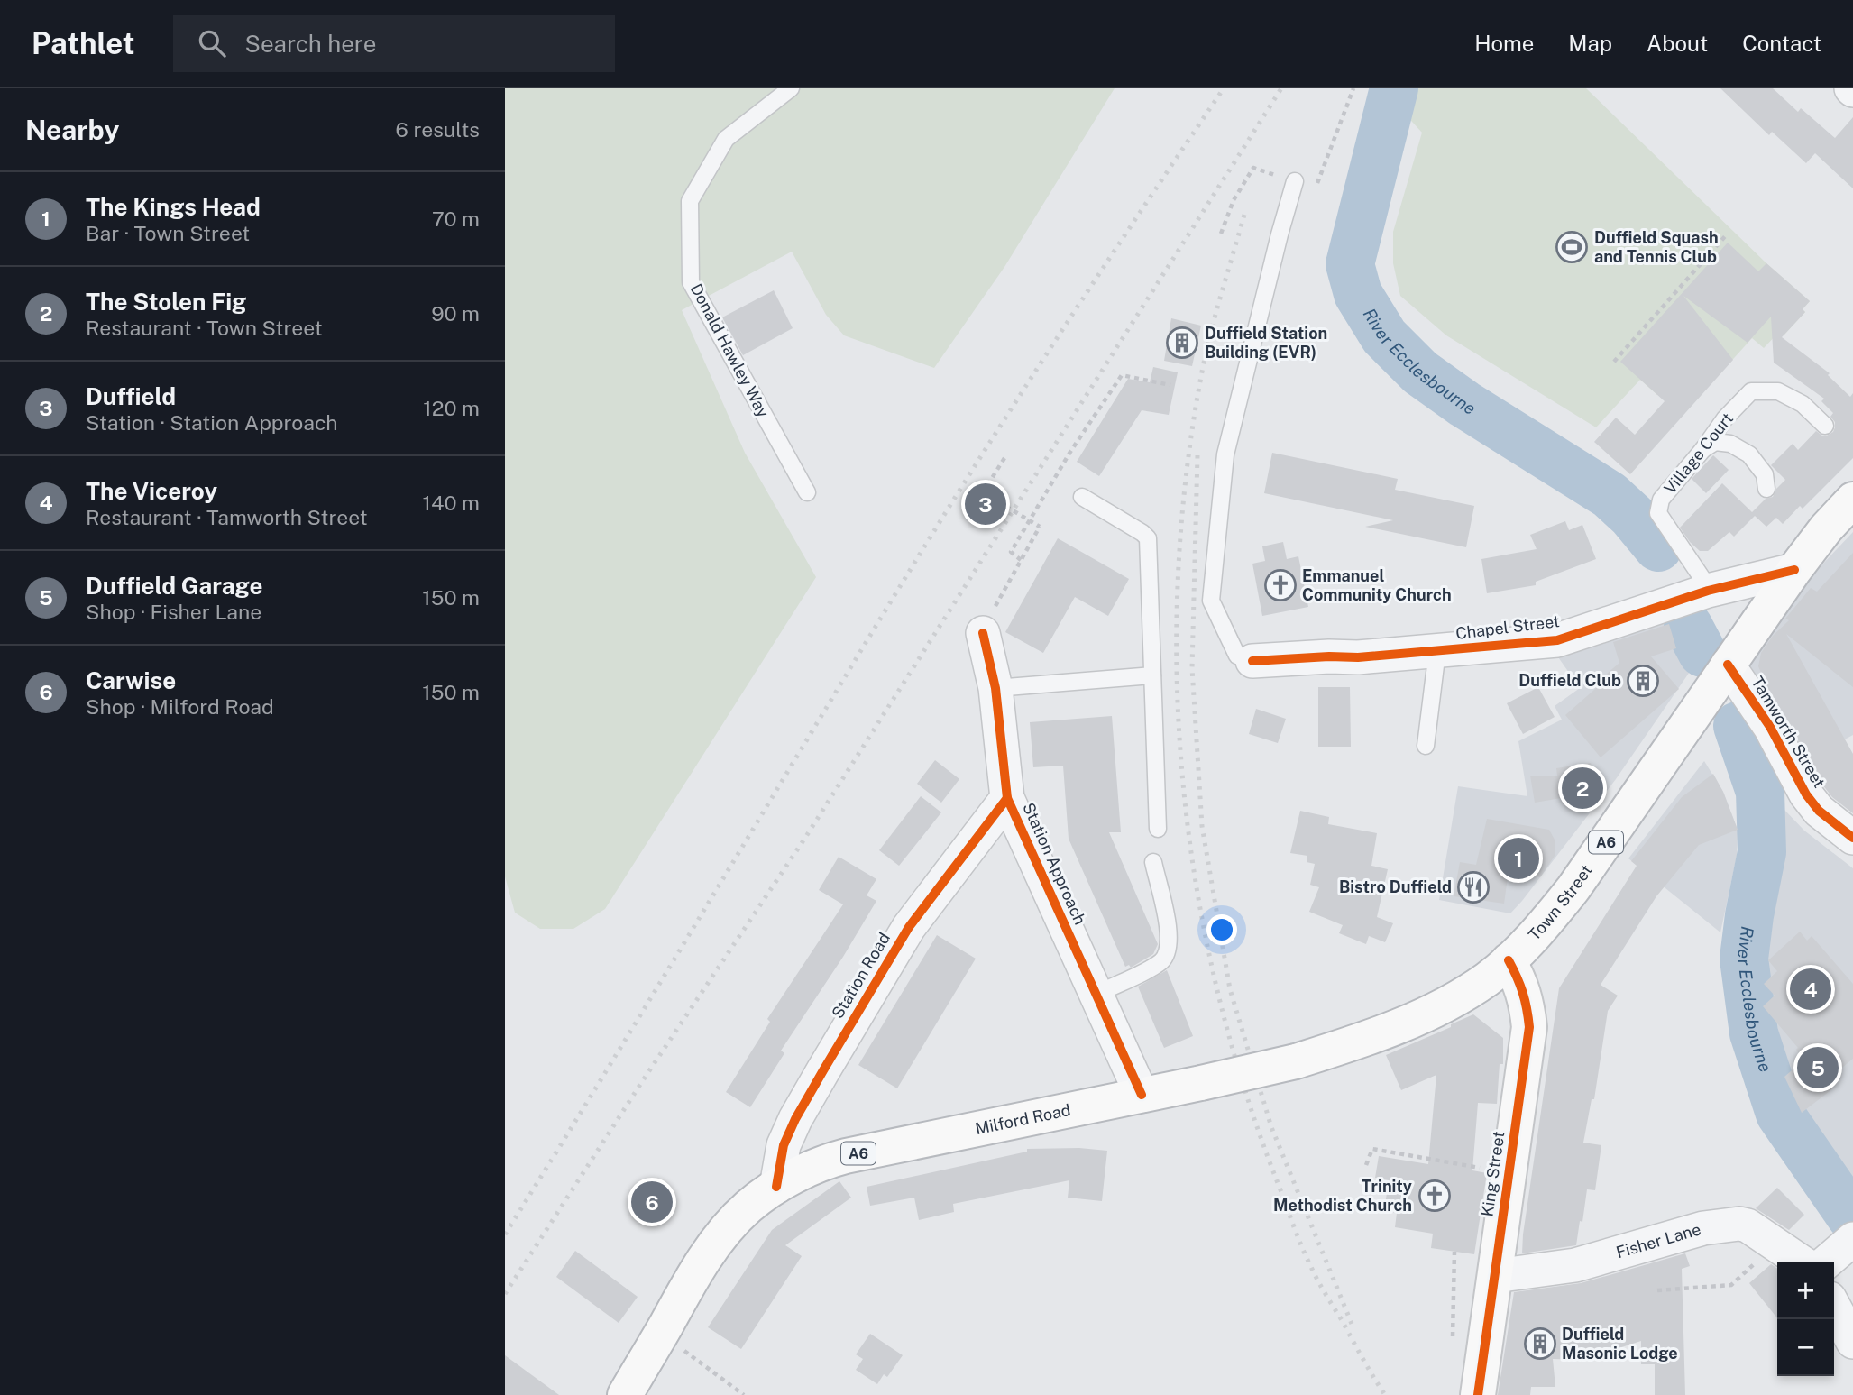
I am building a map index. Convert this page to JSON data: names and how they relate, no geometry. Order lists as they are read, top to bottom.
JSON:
{
  "streets": {
    "main road": [
      "A6",
      "Town Street",
      "Milford Road",
      "King Street"
    ],
    "street": [
      "Chapel Street",
      "Tamworth Street",
      "Station Approach",
      "Station Road",
      "Fisher Lane"
    ],
    "lane": ["Donald Hawley Way", "Village Court"]
  },
  "crossings": [
    ["Village Court", "Chapel Street"],
    ["Chapel Street", "A6"],
    ["Tamworth Street", "A6"],
    ["Tamworth Street", "Town Street"],
    ["A6", "Town Street"],
    ["Station Approach", "Station Road"],
    ["Station Approach", "Milford Road"],
    ["Town Street", "Milford Road"],
    ["Town Street", "King Street"],
    ["Station Road", "Milford Road"],
    ["Milford Road", "King Street"],
    ["King Street", "Fisher Lane"]
  ],
  "water": ["River Ecclesbourne"],
  "places": {
    "sports": ["Duffield Squash and Tennis Club"],
    "building": ["Duffield Station Building (EVR)", "Duffield Club", "Duffield Masonic Lodge"],
    "church": ["Emmanuel Community Church", "Trinity Methodist Church"],
    "restaurant": ["Bistro Duffield"]
  },
  "page": {
    "header": "Pathlet",
    "search": "Search here",
    "nav": [
      "Home",
      "Map",
      "About",
      "Contact"
    ],
    "heading": ["Nearby", "6 results"],
    "list": [
      {
        "mark": "1",
        "name": "The Kings Head",
        "note": "Bar · Town Street",
        "value": "70 m"
      },
      {
        "mark": "2",
        "name": "The Stolen Fig",
        "note": "Restaurant · Town Street",
        "value": "90 m"
      },
      {
        "mark": "3",
        "name": "Duffield",
        "note": "Station · Station Approach",
        "value": "120 m"
      },
      {
        "mark": "4",
        "name": "The Viceroy",
        "note": "Restaurant · Tamworth Street",
        "value": "140 m"
      },
      {
        "mark": "5",
        "name": "Duffield Garage",
        "note": "Shop · Fisher Lane",
        "value": "150 m"
      },
      {
        "mark": "6",
        "name": "Carwise",
        "note": "Shop · Milford Road",
        "value": "150 m"
      }
    ],
    "pins": [
      "3",
      "2",
      "1",
      "4",
      "5",
      "6"
    ],
    "map_buttons": ["+", "−"]
  }
}
